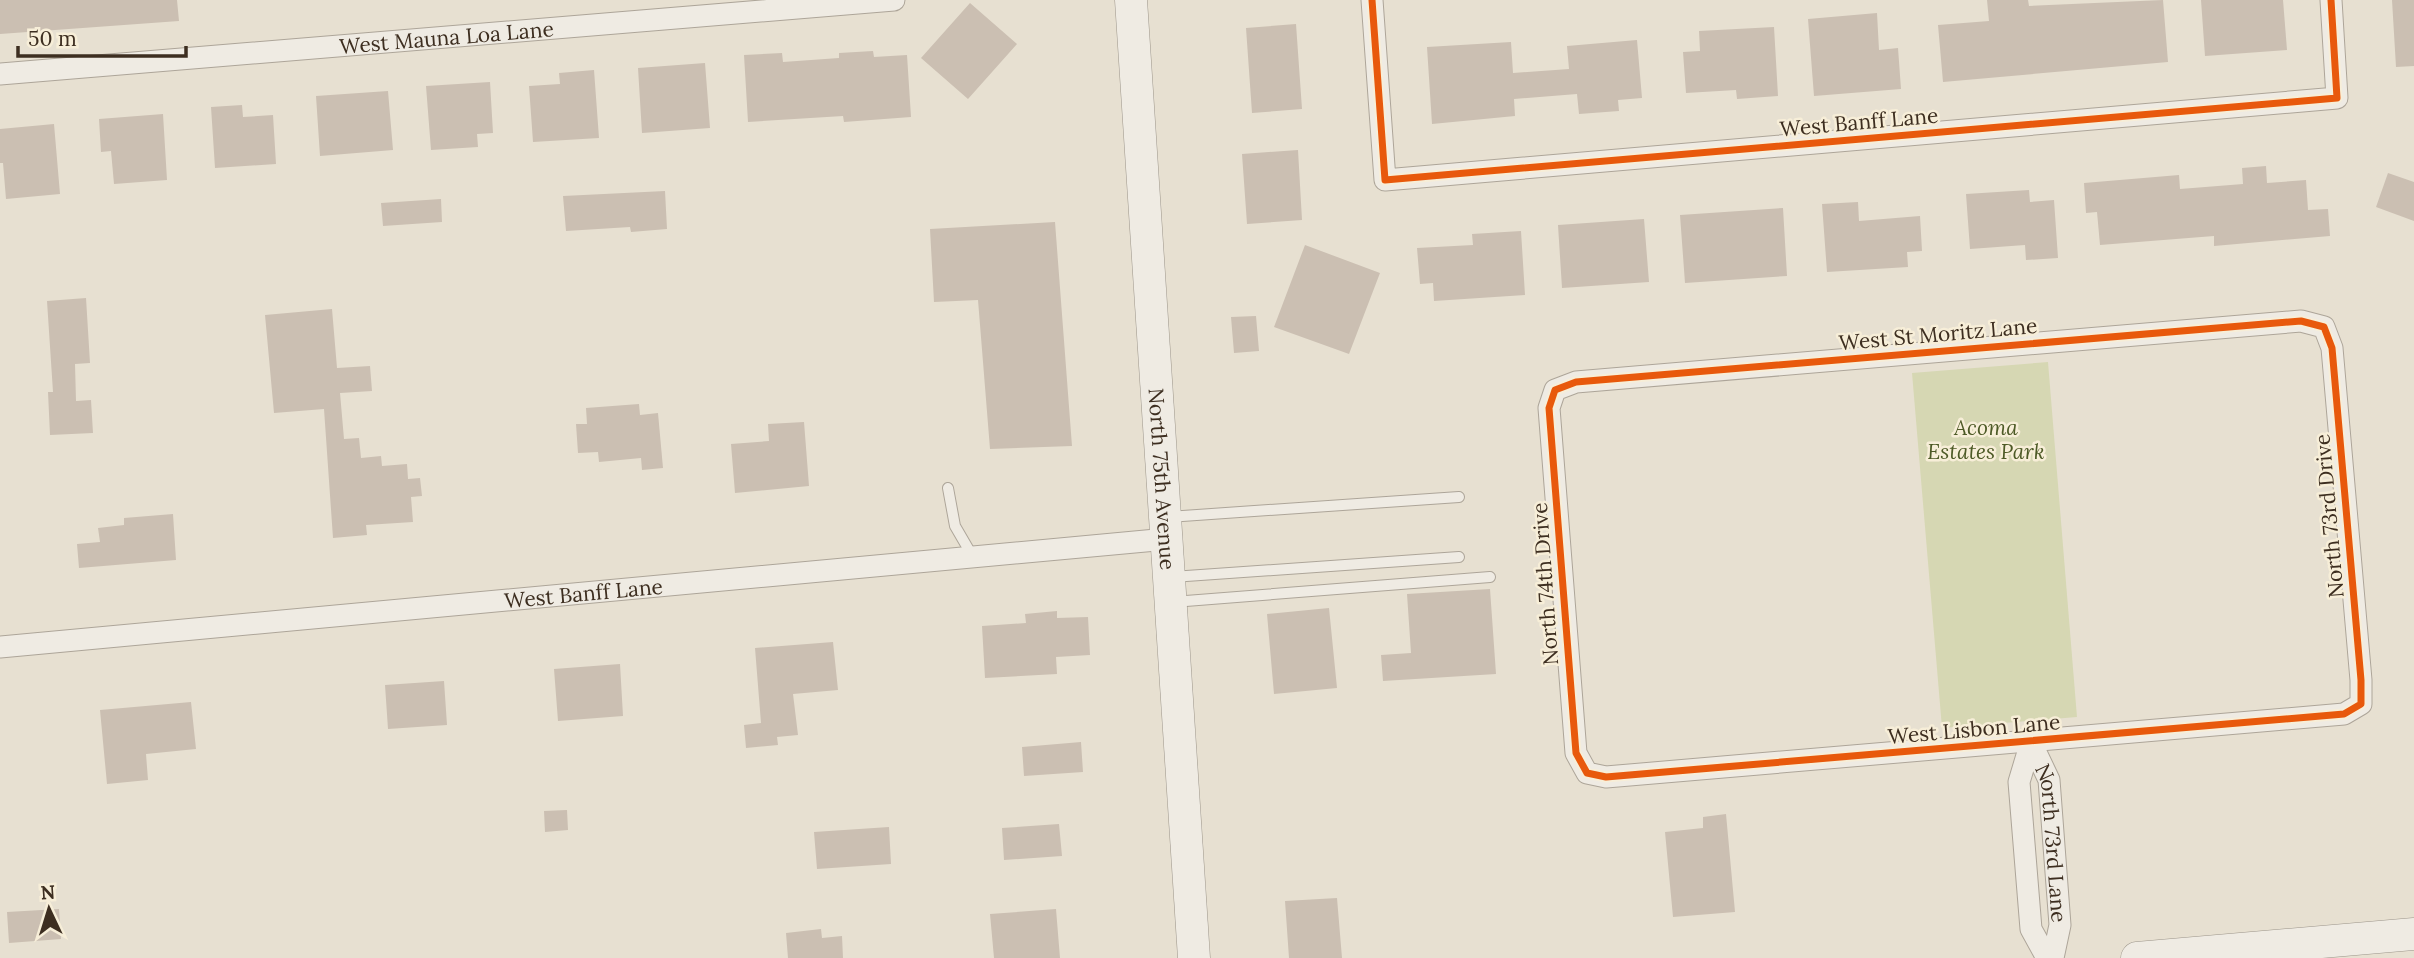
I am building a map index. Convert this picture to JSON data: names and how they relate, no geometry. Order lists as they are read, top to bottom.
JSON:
{
  "streets": {
    "main road": ["North 75th Avenue"],
    "street": [
      "West Mauna Loa Lane",
      "West Banff Lane",
      "West St Moritz Lane",
      "North 73rd Drive",
      "North 74th Drive",
      "West Lisbon Lane",
      "North 73rd Lane"
    ]
  },
  "crossings": [
    ["West Banff Lane", "North 75th Avenue"],
    ["West St Moritz Lane", "North 73rd Drive"],
    ["West St Moritz Lane", "North 74th Drive"],
    ["North 73rd Drive", "West Lisbon Lane"],
    ["North 74th Drive", "West Lisbon Lane"],
    ["West Lisbon Lane", "North 73rd Lane"]
  ],
  "parks": ["Acoma Estates Park"],
  "scale_bar": "50 m",
  "north": "top"
}
